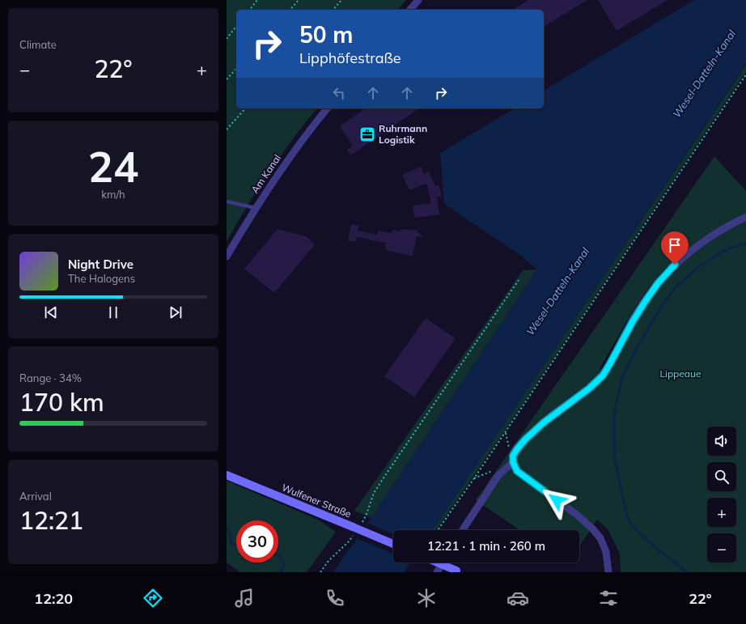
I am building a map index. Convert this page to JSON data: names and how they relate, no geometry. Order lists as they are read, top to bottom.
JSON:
{
  "streets": {
    "main road": ["Wulfener Straße"],
    "street": ["Am Kanal"]
  },
  "water": ["Wesel-Datteln-Kanal"],
  "parks": ["Lippeaue"],
  "places": {
    "office": ["Ruhrmann Logistik"]
  },
  "page": {
    "tile": [
      "Climate",
      ["24", "km/h"],
      ["Range · 34%", "170 km"],
      ["Arrival", "12:21"]
    ],
    "turn": ["50 m", "Lipphöfestraße"],
    "heat": ["−", "22°", "+"],
    "song": ["Night Drive", "The Halogens"],
    "map_buttons": ["+", "−"],
    "limit": "30",
    "trip": "12:21 · 1 min · 260 m",
    "tabs": ["12:20", "22°"]
  }
}
